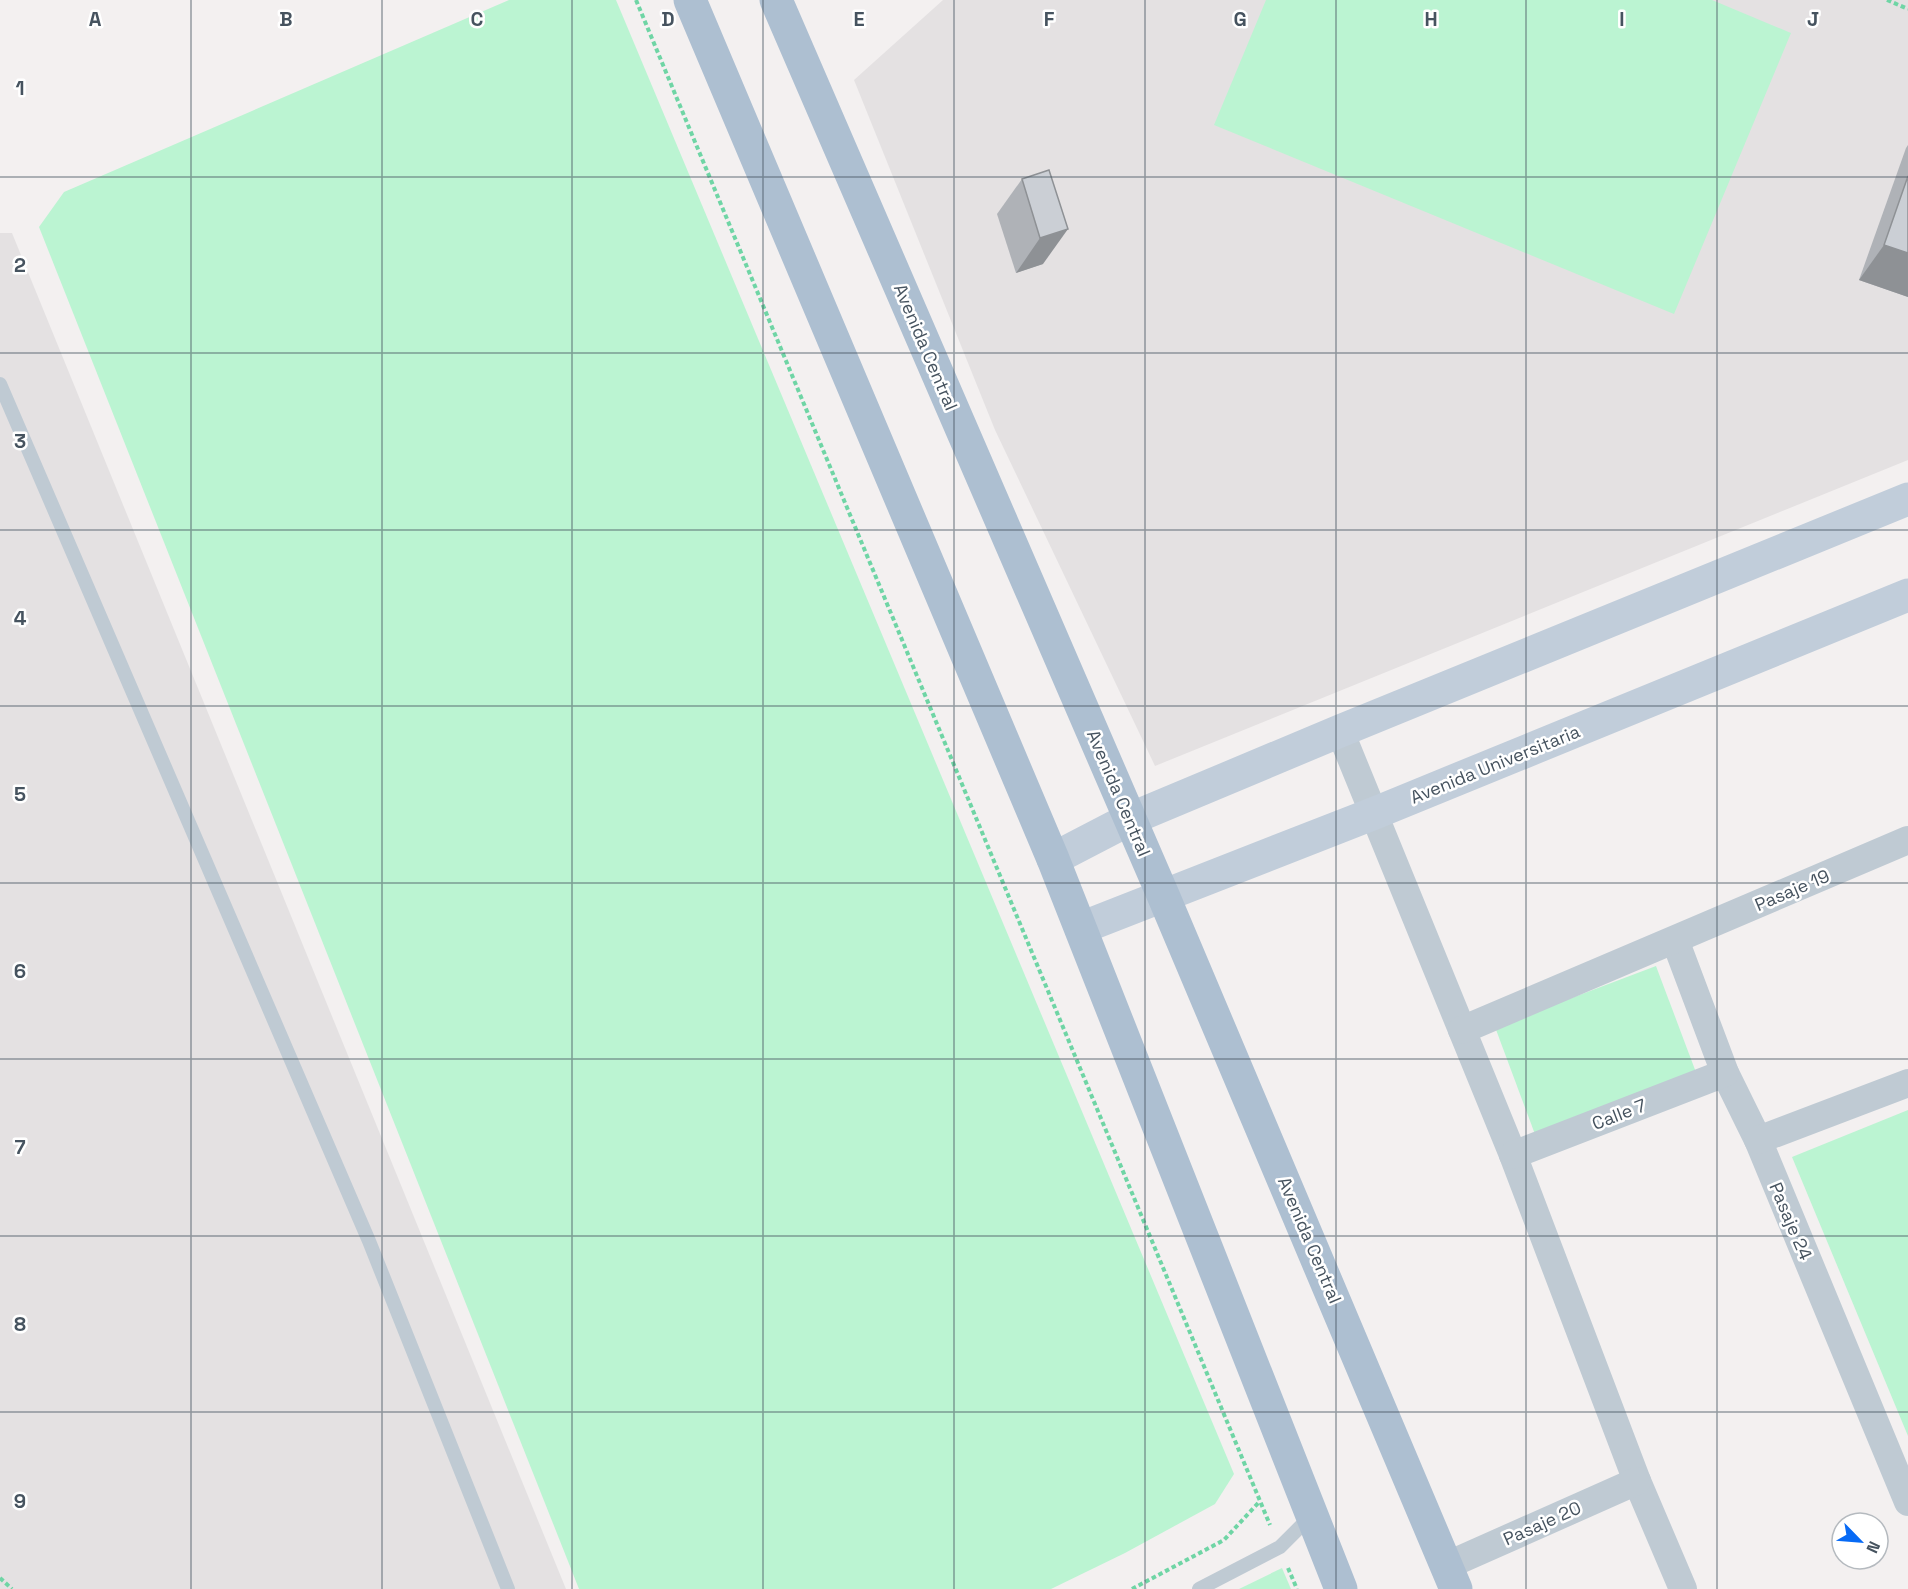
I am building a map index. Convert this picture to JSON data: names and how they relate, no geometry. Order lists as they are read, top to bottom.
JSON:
{
  "streets": {
    "main road": ["Avenida Central", "Avenida Universitaria"],
    "street": [
      "Pasaje 19",
      "Calle 7",
      "Pasaje 24",
      "Pasaje 20"
    ]
  },
  "crossings": [
    ["Avenida Central", "Avenida Universitaria"],
    ["Avenida Central", "Pasaje 20"],
    ["Pasaje 19", "Pasaje 24"],
    ["Calle 7", "Pasaje 24"]
  ],
  "north": "bottom right",
  "grid": {
    "columns": [
      "A",
      "B",
      "C",
      "D",
      "E",
      "F",
      "G",
      "H",
      "I",
      "J"
    ],
    "rows": [
      "1",
      "2",
      "3",
      "4",
      "5",
      "6",
      "7",
      "8",
      "9"
    ]
  }
}
